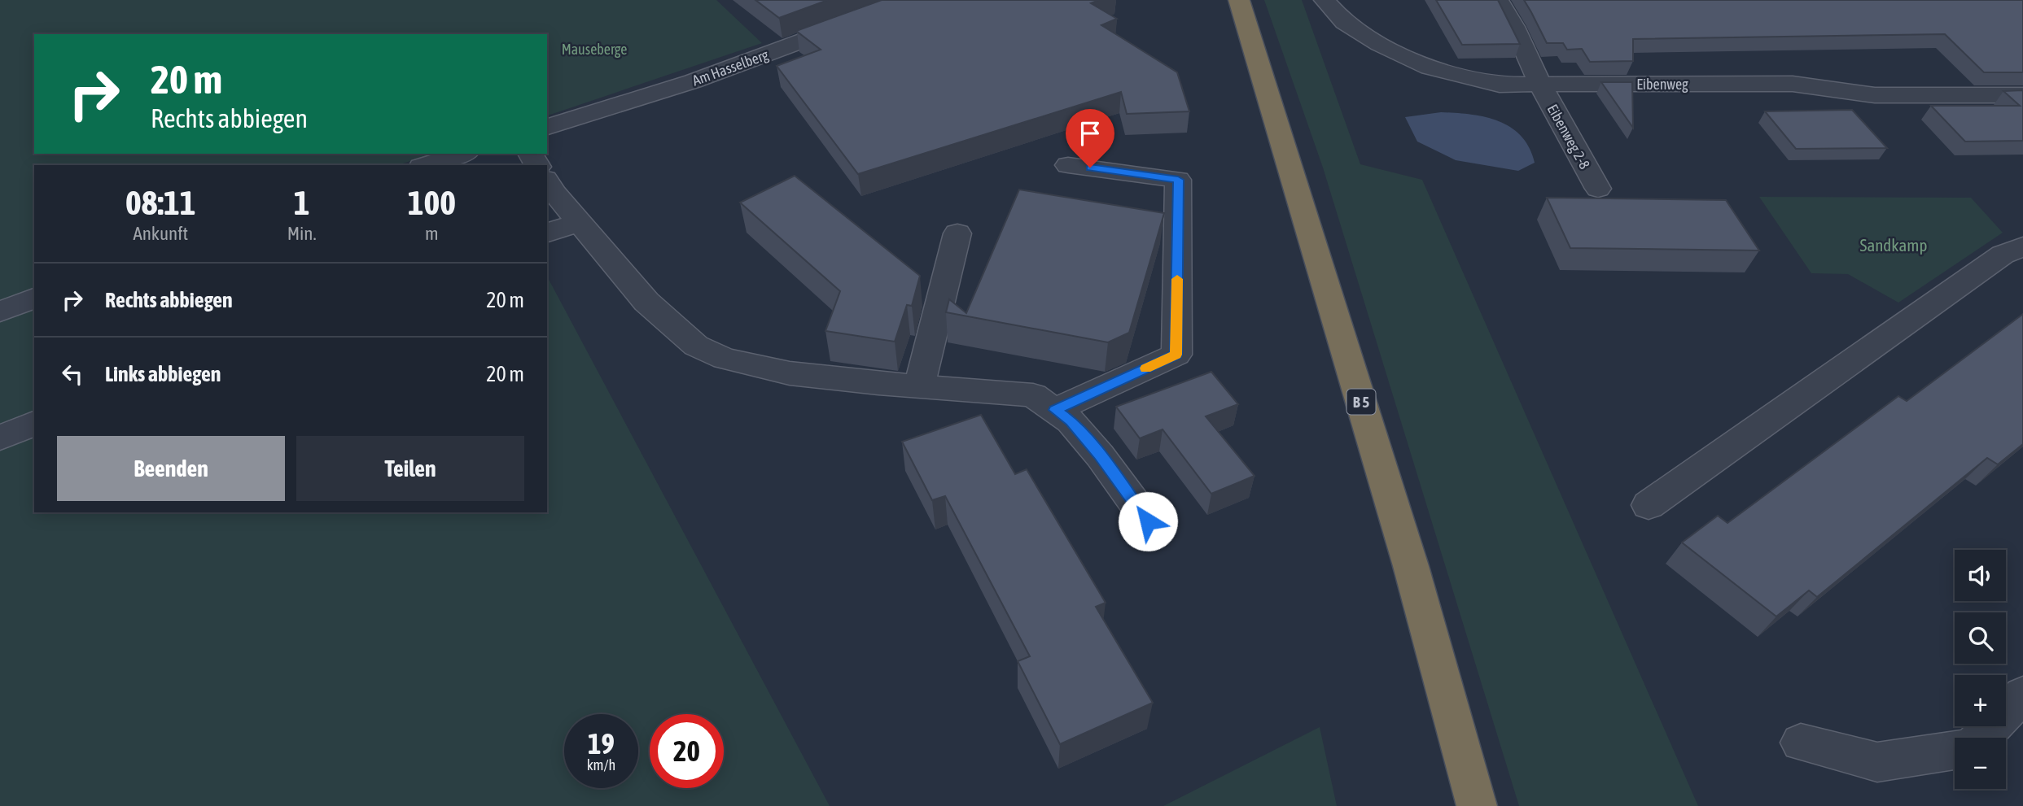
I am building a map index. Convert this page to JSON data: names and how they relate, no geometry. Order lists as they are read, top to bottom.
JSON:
{
  "streets": {
    "highway": ["B 5"],
    "street": ["Am Hasselberg", "Eibenweg", "Eibenweg 2-8"]
  },
  "crossings": [
    ["Eibenweg", "Eibenweg 2-8"]
  ],
  "parks": ["Mauseberge", "Sandkamp"],
  "page": {
    "turn": ["20 m", "Rechts abbiegen"],
    "eta": [
      "08:11",
      "Ankunft",
      "1",
      "Min.",
      "100",
      "m"
    ],
    "list": [
      {
        "name": "Rechts abbiegen",
        "value": "20 m"
      },
      {
        "name": "Links abbiegen",
        "value": "20 m"
      }
    ],
    "buttons": ["Beenden", "Teilen"],
    "map_buttons": ["+", "−"],
    "speed": "19 km/h",
    "limit": "20"
  }
}
